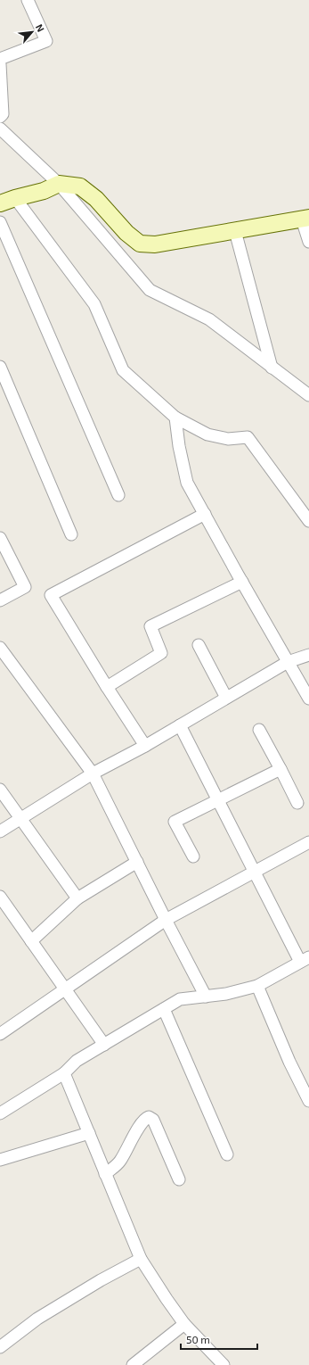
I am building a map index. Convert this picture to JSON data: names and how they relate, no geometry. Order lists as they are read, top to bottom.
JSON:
{
  "scale_bar": "50 m",
  "north": "top right"
}
